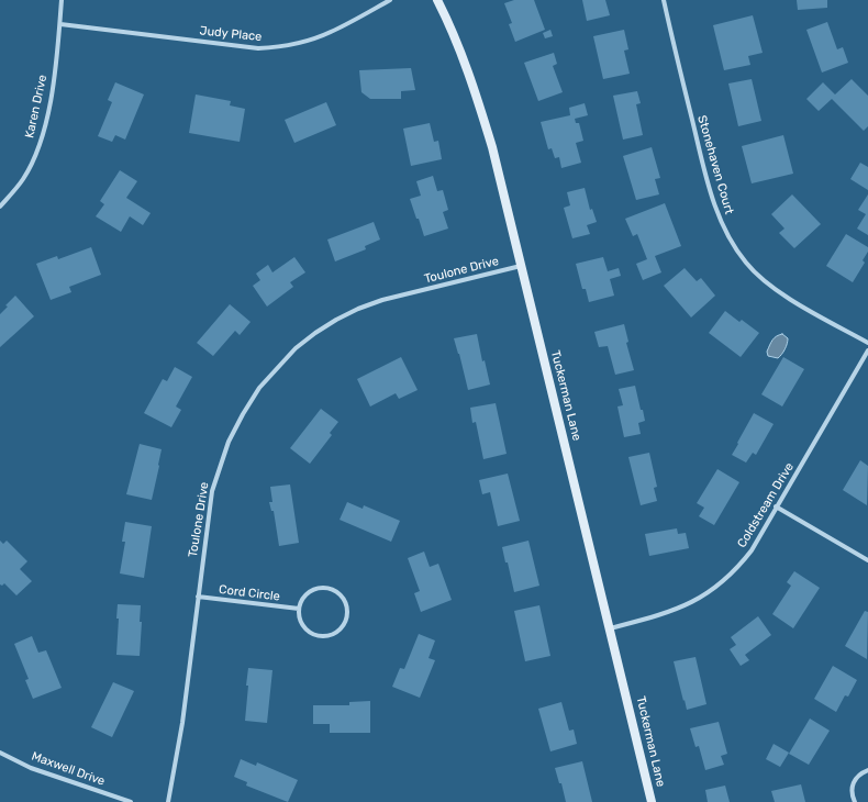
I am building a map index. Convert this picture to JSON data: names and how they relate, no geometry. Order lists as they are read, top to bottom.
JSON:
{
  "streets": {
    "main road": ["Tuckerman Lane"],
    "street": [
      "Judy Place",
      "Karen Drive",
      "Stonehaven Court",
      "Toulone Drive",
      "Coldstream Drive",
      "Cord Circle",
      "Maxwell Drive"
    ]
  },
  "crossings": [
    ["Judy Place", "Karen Drive"],
    ["Toulone Drive", "Tuckerman Lane"],
    ["Toulone Drive", "Cord Circle"],
    ["Tuckerman Lane", "Coldstream Drive"]
  ]
}
